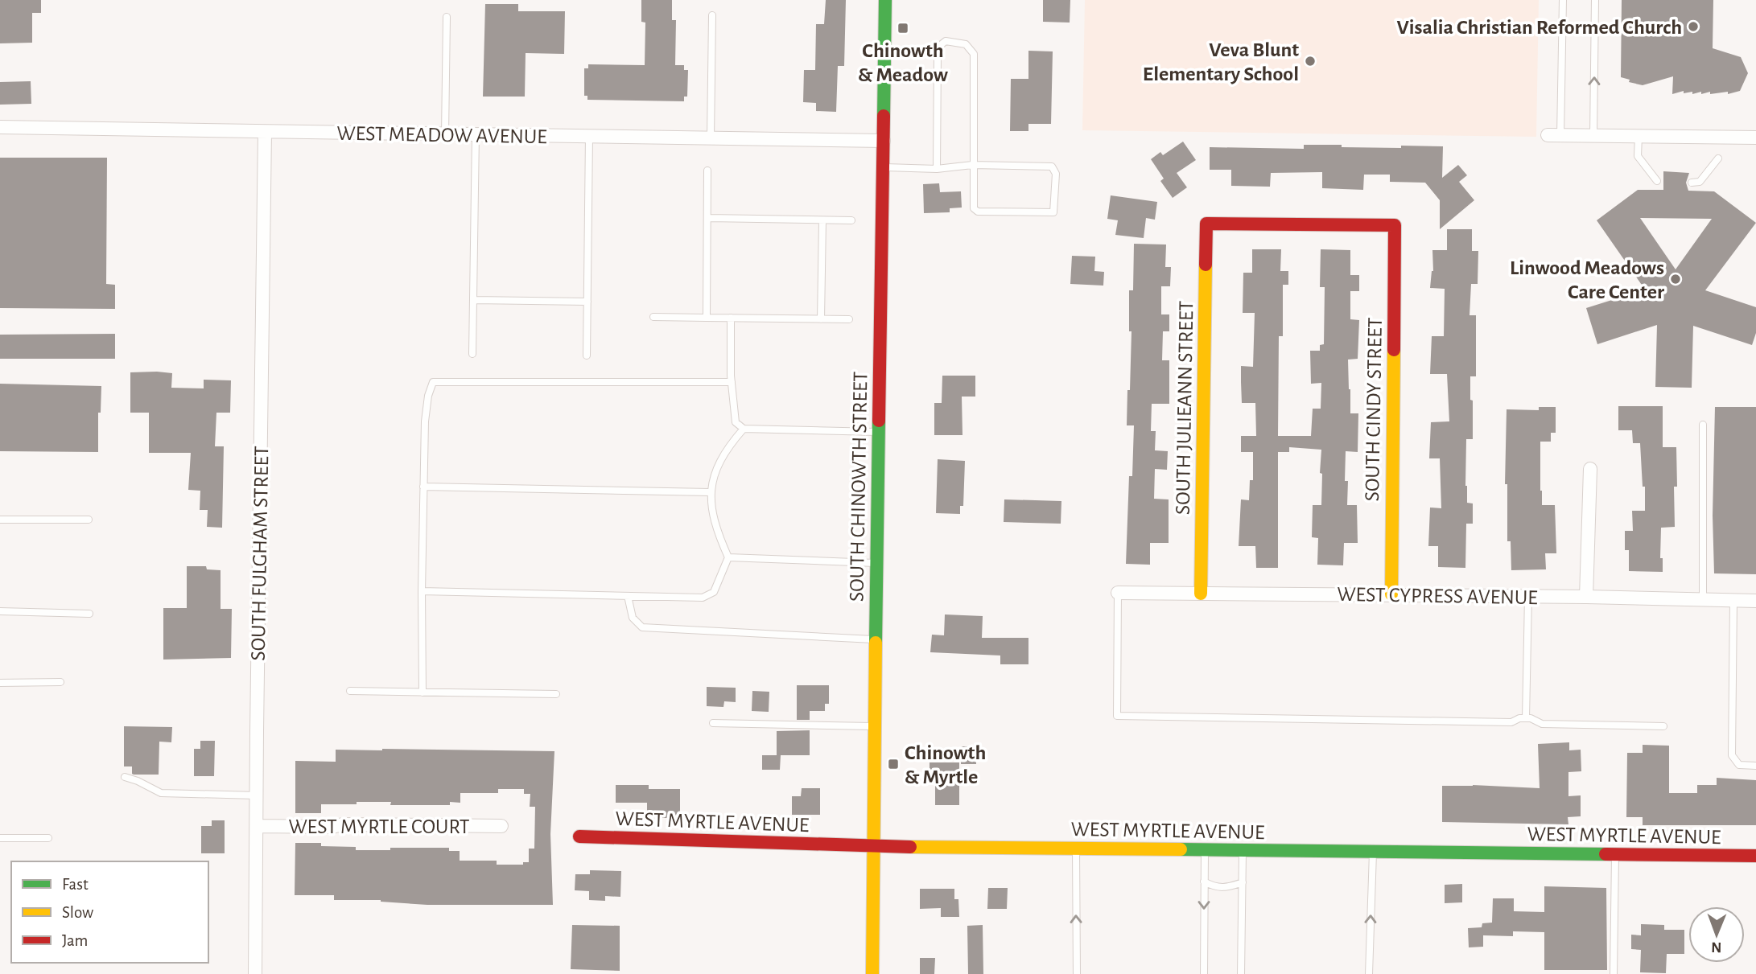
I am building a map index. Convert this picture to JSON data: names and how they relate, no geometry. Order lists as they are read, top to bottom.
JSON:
{
  "streets": {
    "street": [
      "WEST MEADOW AVENUE",
      "SOUTH JULIEANN STREET",
      "SOUTH CINDY STREET",
      "SOUTH CHINOWTH STREET",
      "SOUTH FULGHAM STREET",
      "WEST CYPRESS AVENUE",
      "WEST MYRTLE AVENUE",
      "WEST MYRTLE COURT"
    ]
  },
  "crossings": [
    ["WEST MEADOW AVENUE", "SOUTH CHINOWTH STREET"],
    ["WEST MEADOW AVENUE", "SOUTH FULGHAM STREET"],
    ["SOUTH JULIEANN STREET", "SOUTH CINDY STREET"],
    ["SOUTH JULIEANN STREET", "WEST CYPRESS AVENUE"],
    ["SOUTH CINDY STREET", "WEST CYPRESS AVENUE"],
    ["SOUTH CHINOWTH STREET", "WEST MYRTLE AVENUE"],
    ["SOUTH FULGHAM STREET", "WEST MYRTLE COURT"]
  ],
  "places": {
    "other": ["Visalia Christian Reformed Church", "Veva Blunt Elementary School", "Linwood Meadows Care Center"],
    "transit": ["Chinowth & Meadow", "Chinowth & Myrtle"]
  },
  "legend": ["Fast", "Slow", "Jam"],
  "north": "bottom"
}
